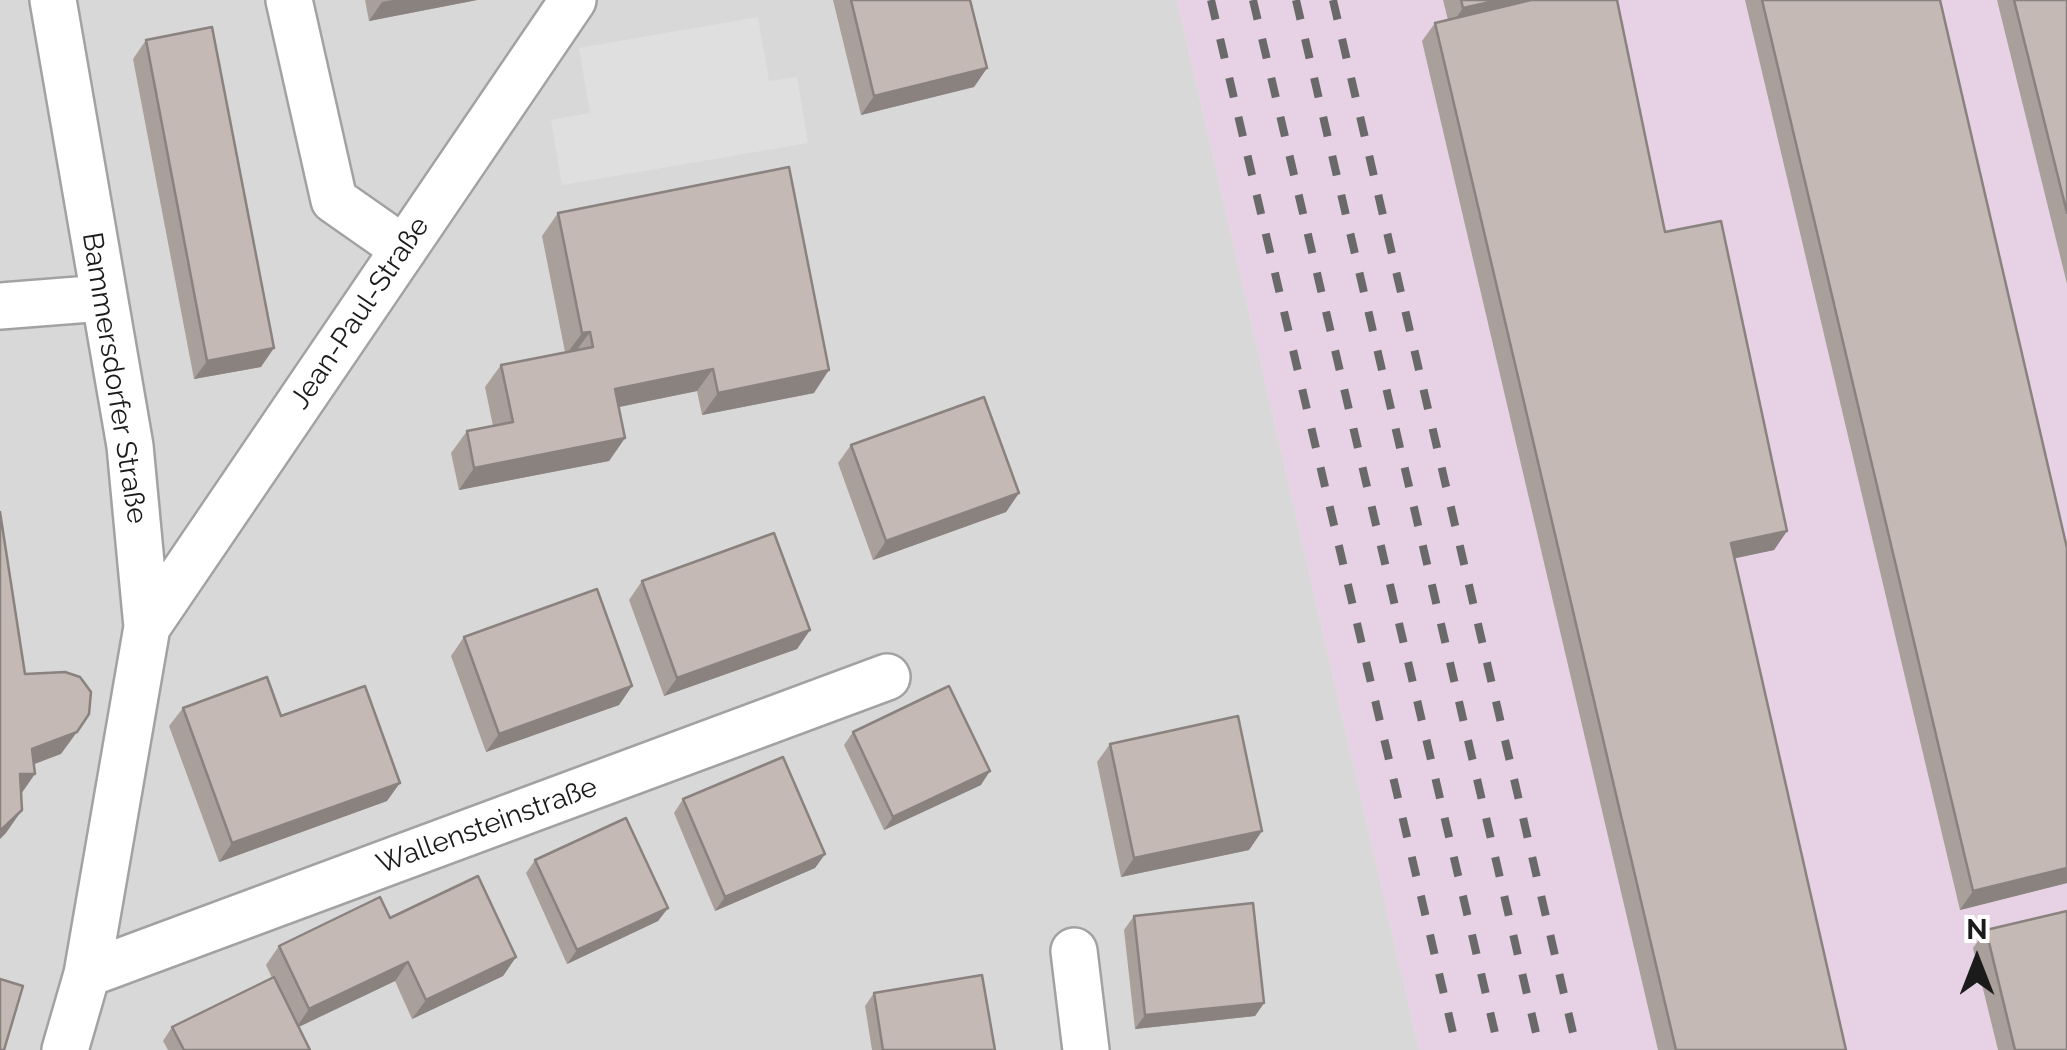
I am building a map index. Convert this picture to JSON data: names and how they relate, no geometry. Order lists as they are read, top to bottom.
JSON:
{
  "streets": {
    "street": ["Jean-Paul-Straße", "Bammersdorfer Straße", "Wallensteinstraße"]
  },
  "crossings": [
    ["Jean-Paul-Straße", "Bammersdorfer Straße"],
    ["Bammersdorfer Straße", "Wallensteinstraße"]
  ],
  "north": "top"
}
